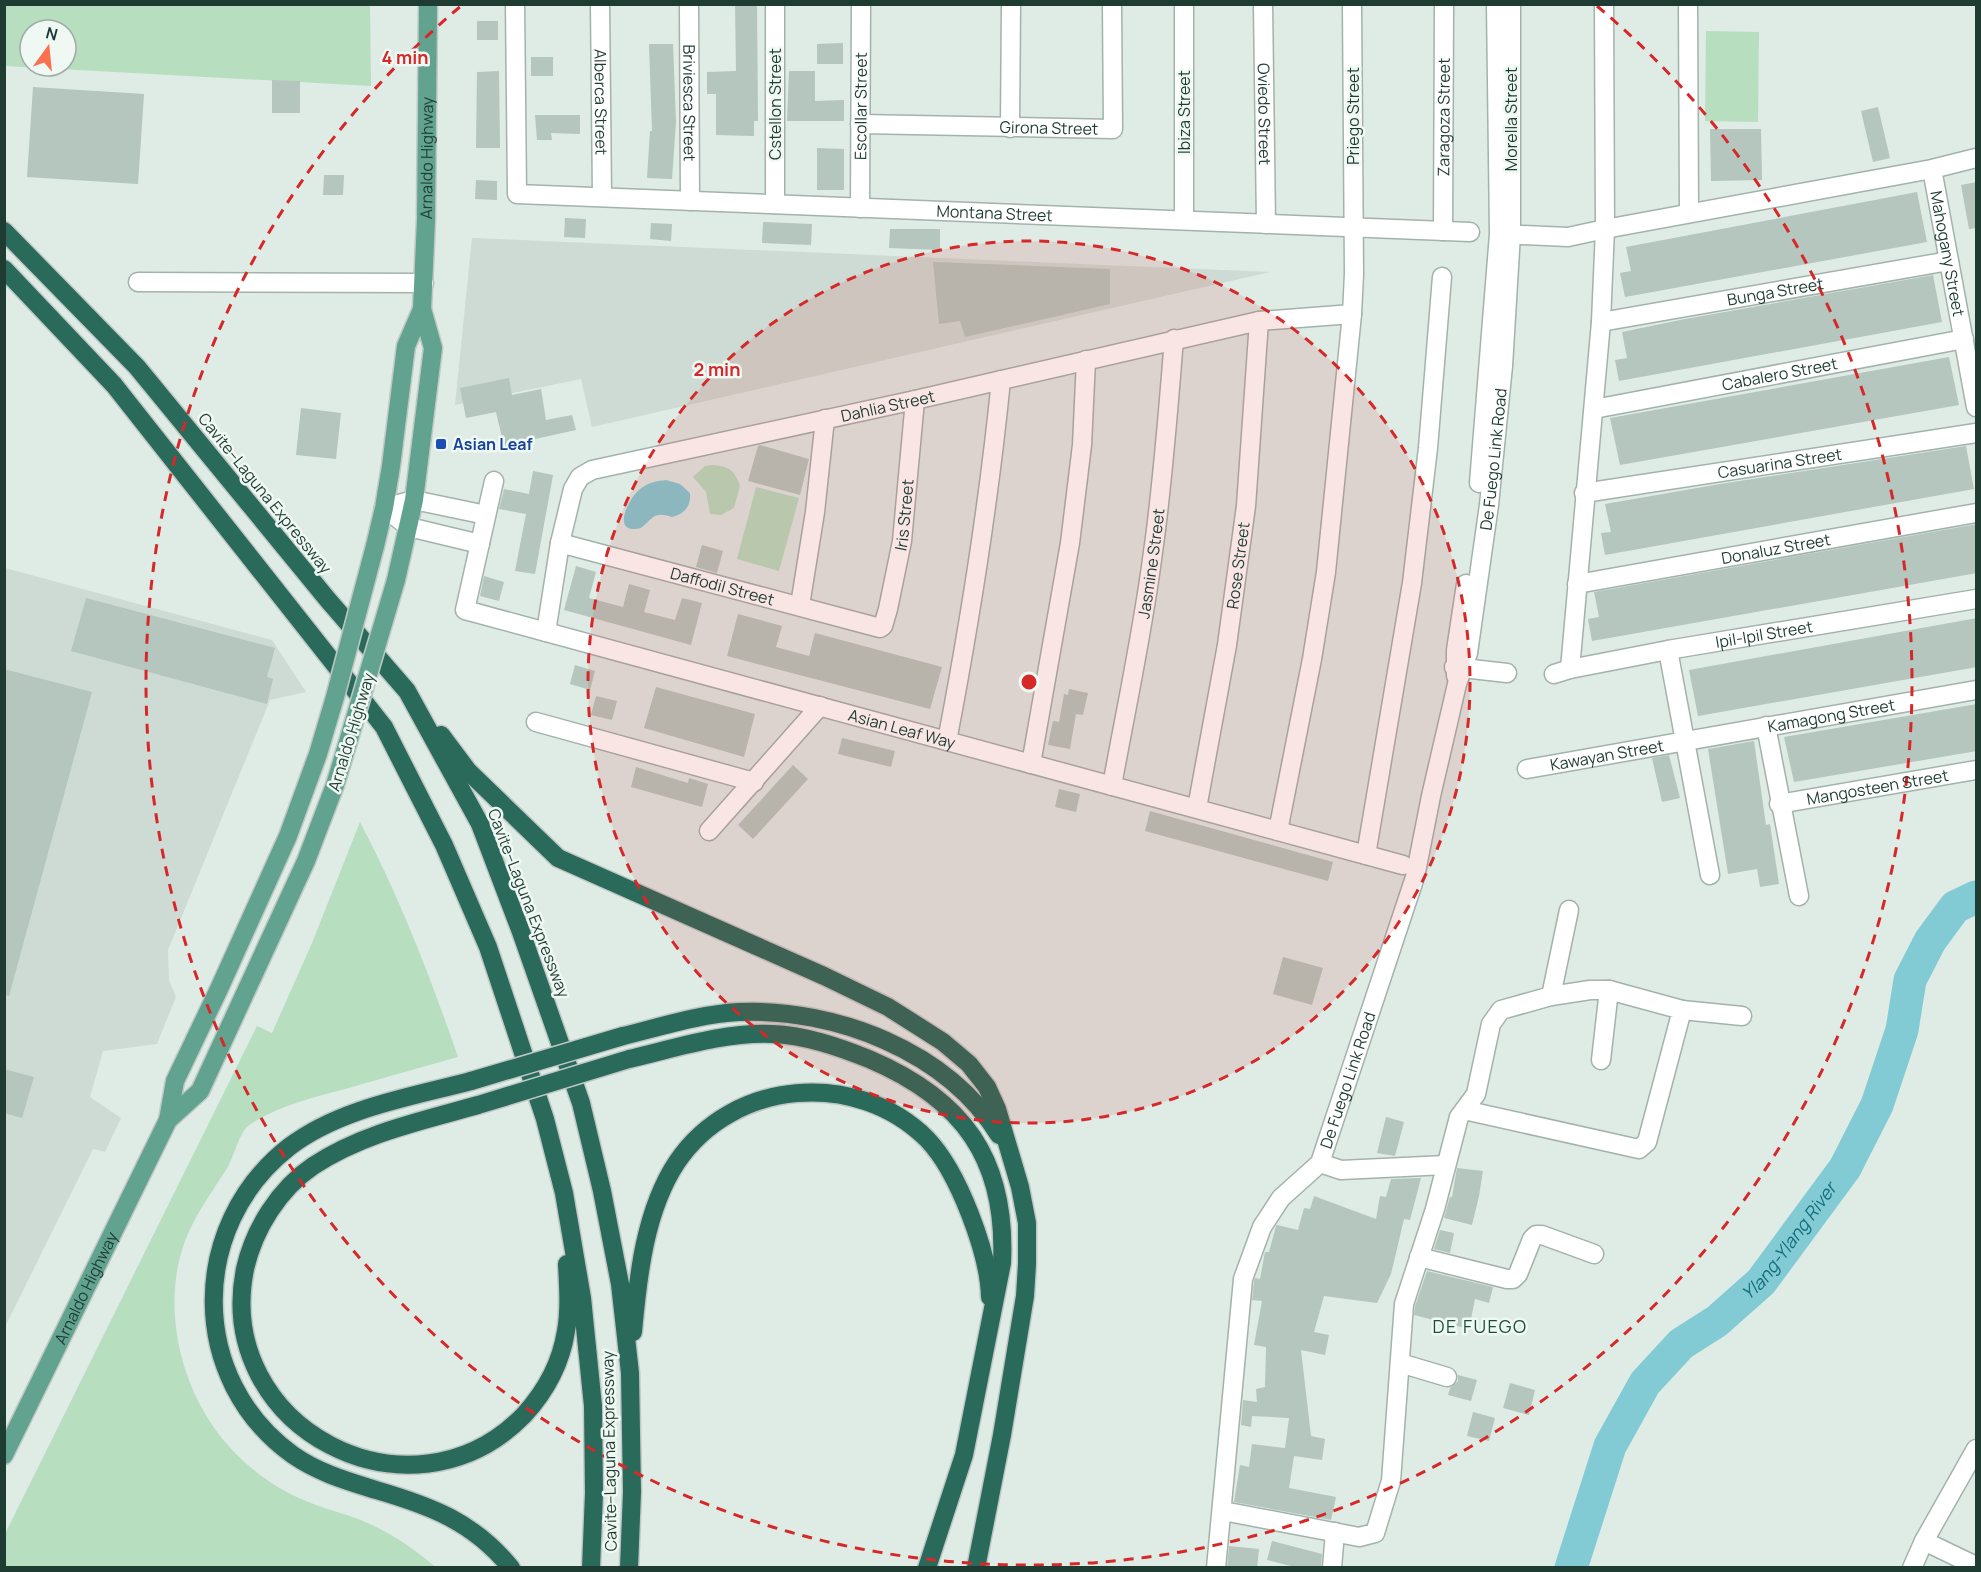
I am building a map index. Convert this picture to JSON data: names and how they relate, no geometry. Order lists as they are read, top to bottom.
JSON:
{
  "streets": {
    "highway": ["Cavite–Laguna Expressway"],
    "main road": ["Arnaldo Highway"],
    "street": [
      "Alberca Street",
      "Briviesca Street",
      "Cstellon Street",
      "Escollar Street",
      "Ibiza Street",
      "Oviedo Street",
      "Priego Street",
      "Zaragoza Street",
      "Morella Street",
      "Girona Street",
      "Montana Street",
      "Mahogany Street",
      "Bunga Street",
      "Cabalero Street",
      "Dahlia Street",
      "De Fuego Link Road",
      "Casuarina Street",
      "Iris Street",
      "Donaluz Street",
      "Jasmine Street",
      "Rose Street",
      "Daffodil Street",
      "Ipil-Ipil Street",
      "Kamagong Street",
      "Asian Leaf Way",
      "Kawayan Street",
      "Mangosteen Street"
    ]
  },
  "crossings": [
    ["Alberca Street", "Montana Street"],
    ["Briviesca Street", "Montana Street"],
    ["Cstellon Street", "Montana Street"],
    ["Escollar Street", "Girona Street"],
    ["Escollar Street", "Montana Street"],
    ["Ibiza Street", "Montana Street"],
    ["Oviedo Street", "Montana Street"],
    ["Priego Street", "Montana Street"],
    ["Priego Street", "Dahlia Street"],
    ["Priego Street", "Asian Leaf Way"],
    ["Zaragoza Street", "Montana Street"],
    ["Morella Street", "De Fuego Link Road"],
    ["Mahogany Street", "Bunga Street"],
    ["Mahogany Street", "Cabalero Street"],
    ["Dahlia Street", "Iris Street"],
    ["Dahlia Street", "Jasmine Street"],
    ["Dahlia Street", "Rose Street"],
    ["Dahlia Street", "Daffodil Street"],
    ["Dahlia Street", "Asian Leaf Way"],
    ["Iris Street", "Daffodil Street"],
    ["Donaluz Street", "Ipil-Ipil Street"],
    ["Jasmine Street", "Asian Leaf Way"],
    ["Rose Street", "Asian Leaf Way"],
    ["Kamagong Street", "Kawayan Street"]
  ],
  "districts": ["DE FUEGO"],
  "water": ["Ylang-Ylang River"],
  "places": {
    "transit": ["Asian Leaf"]
  },
  "north": "top",
  "rings": ["4 min", "2 min"]
}
